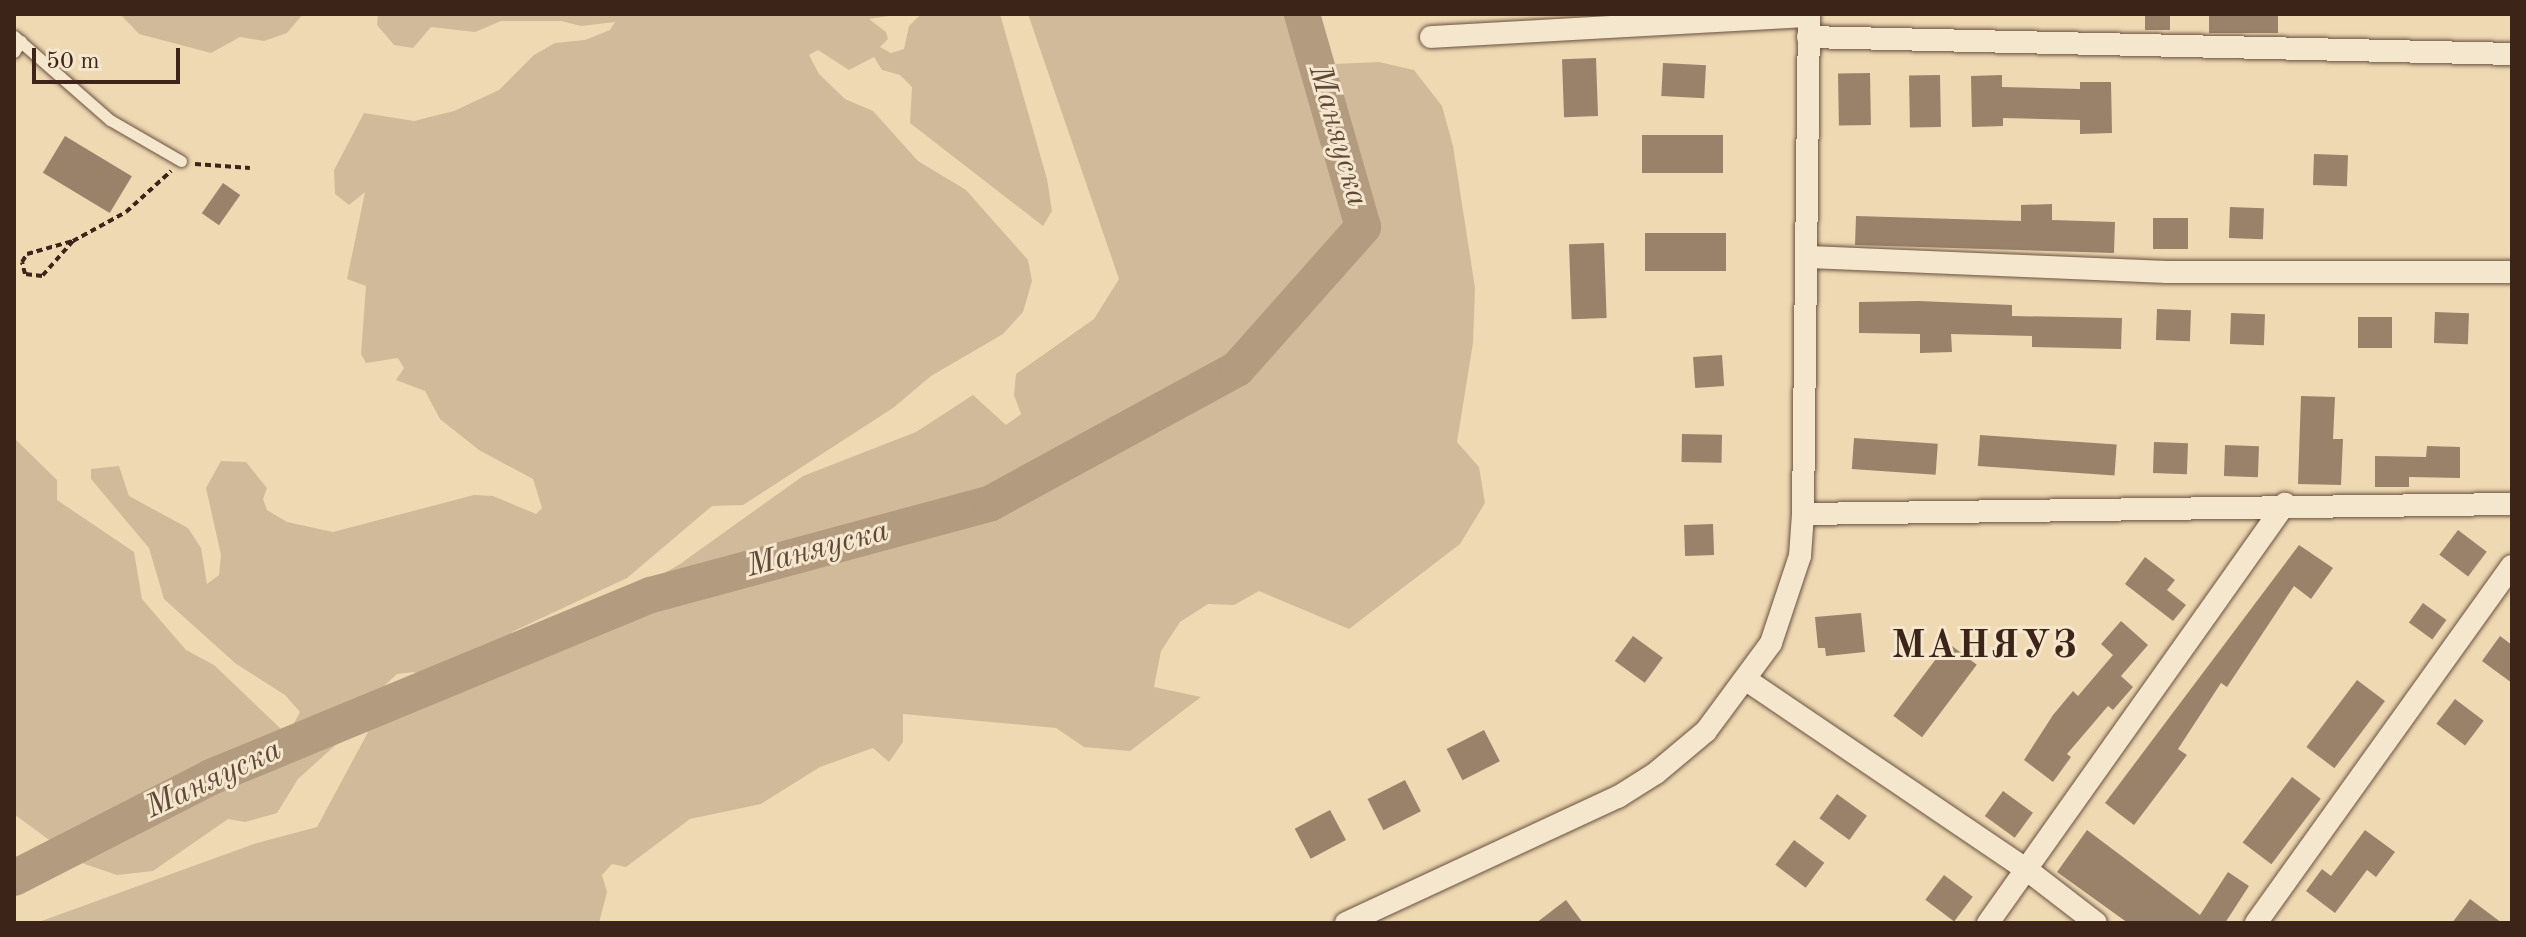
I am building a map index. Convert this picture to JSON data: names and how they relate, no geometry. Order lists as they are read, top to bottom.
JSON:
{
  "districts": ["МАНЯУЗ"],
  "water": ["Маняуска"],
  "scale_bar": "50 m"
}
